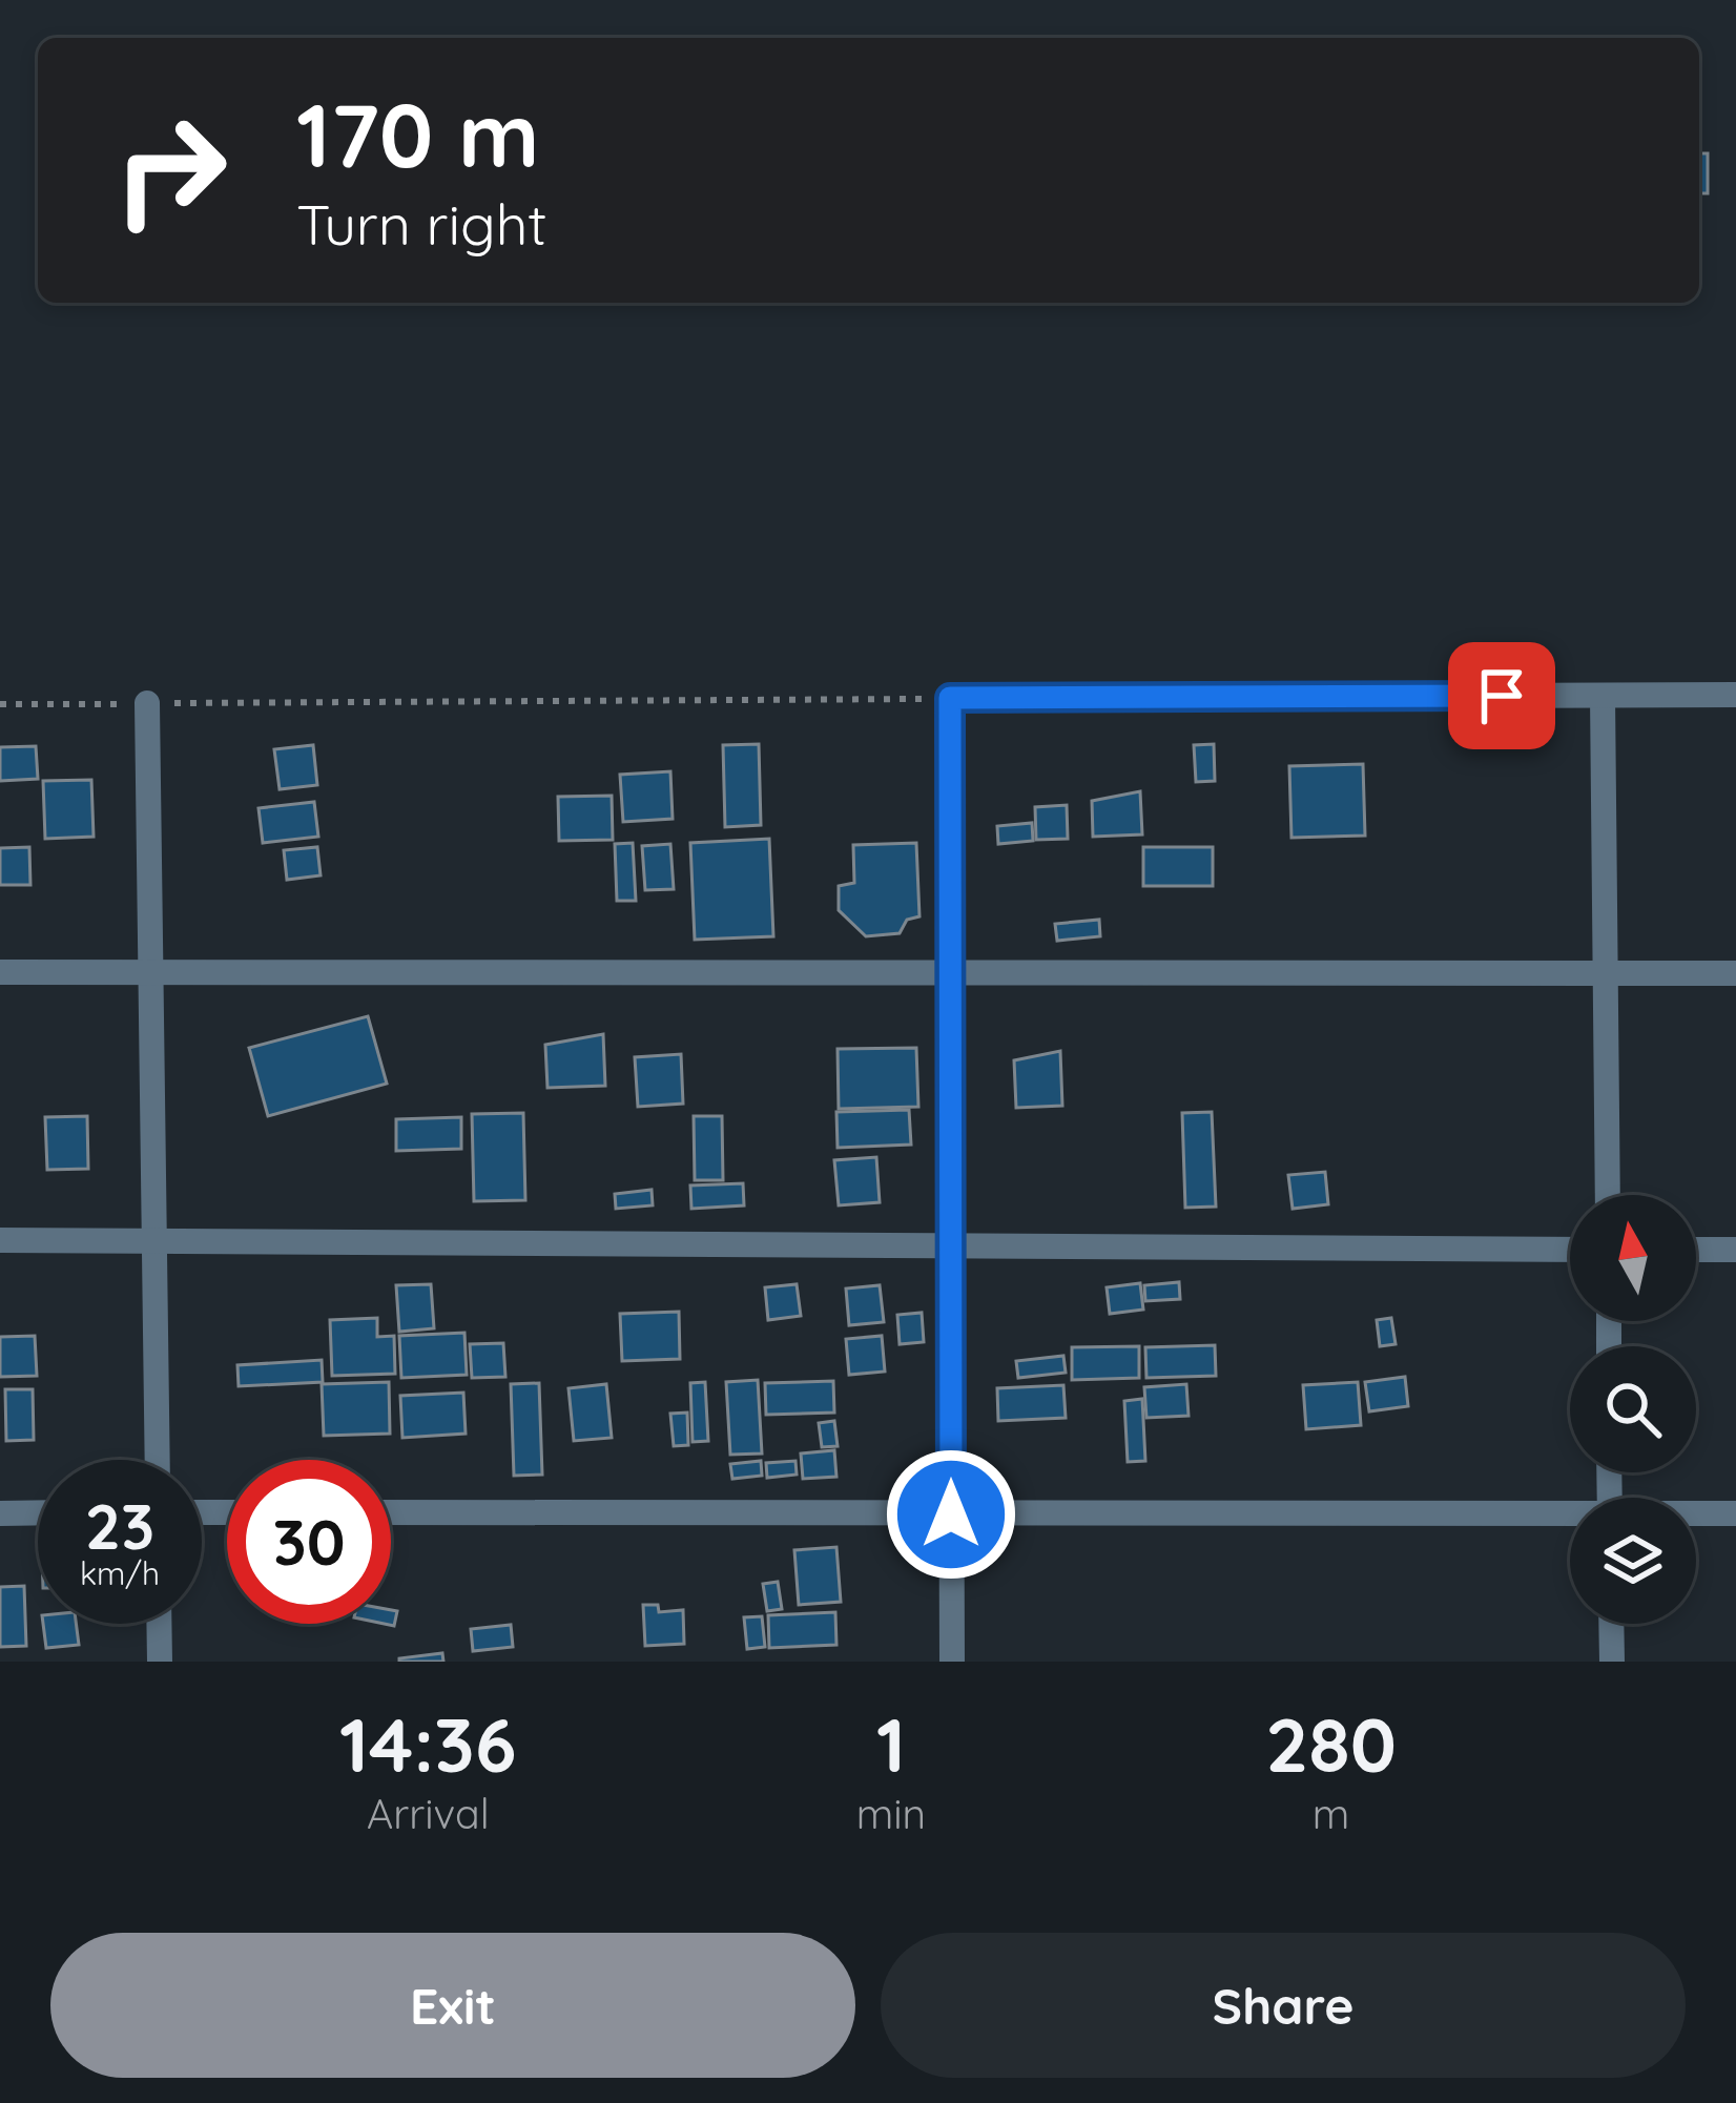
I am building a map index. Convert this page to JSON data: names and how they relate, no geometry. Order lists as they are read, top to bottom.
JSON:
{
  "north": "top",
  "page": {
    "turn": ["170 m", "Turn right"],
    "speed": "23 km/h",
    "limit": "30",
    "eta": [
      "14:36",
      "Arrival",
      "1",
      "min",
      "280",
      "m"
    ],
    "buttons": ["Exit", "Share"]
  }
}
